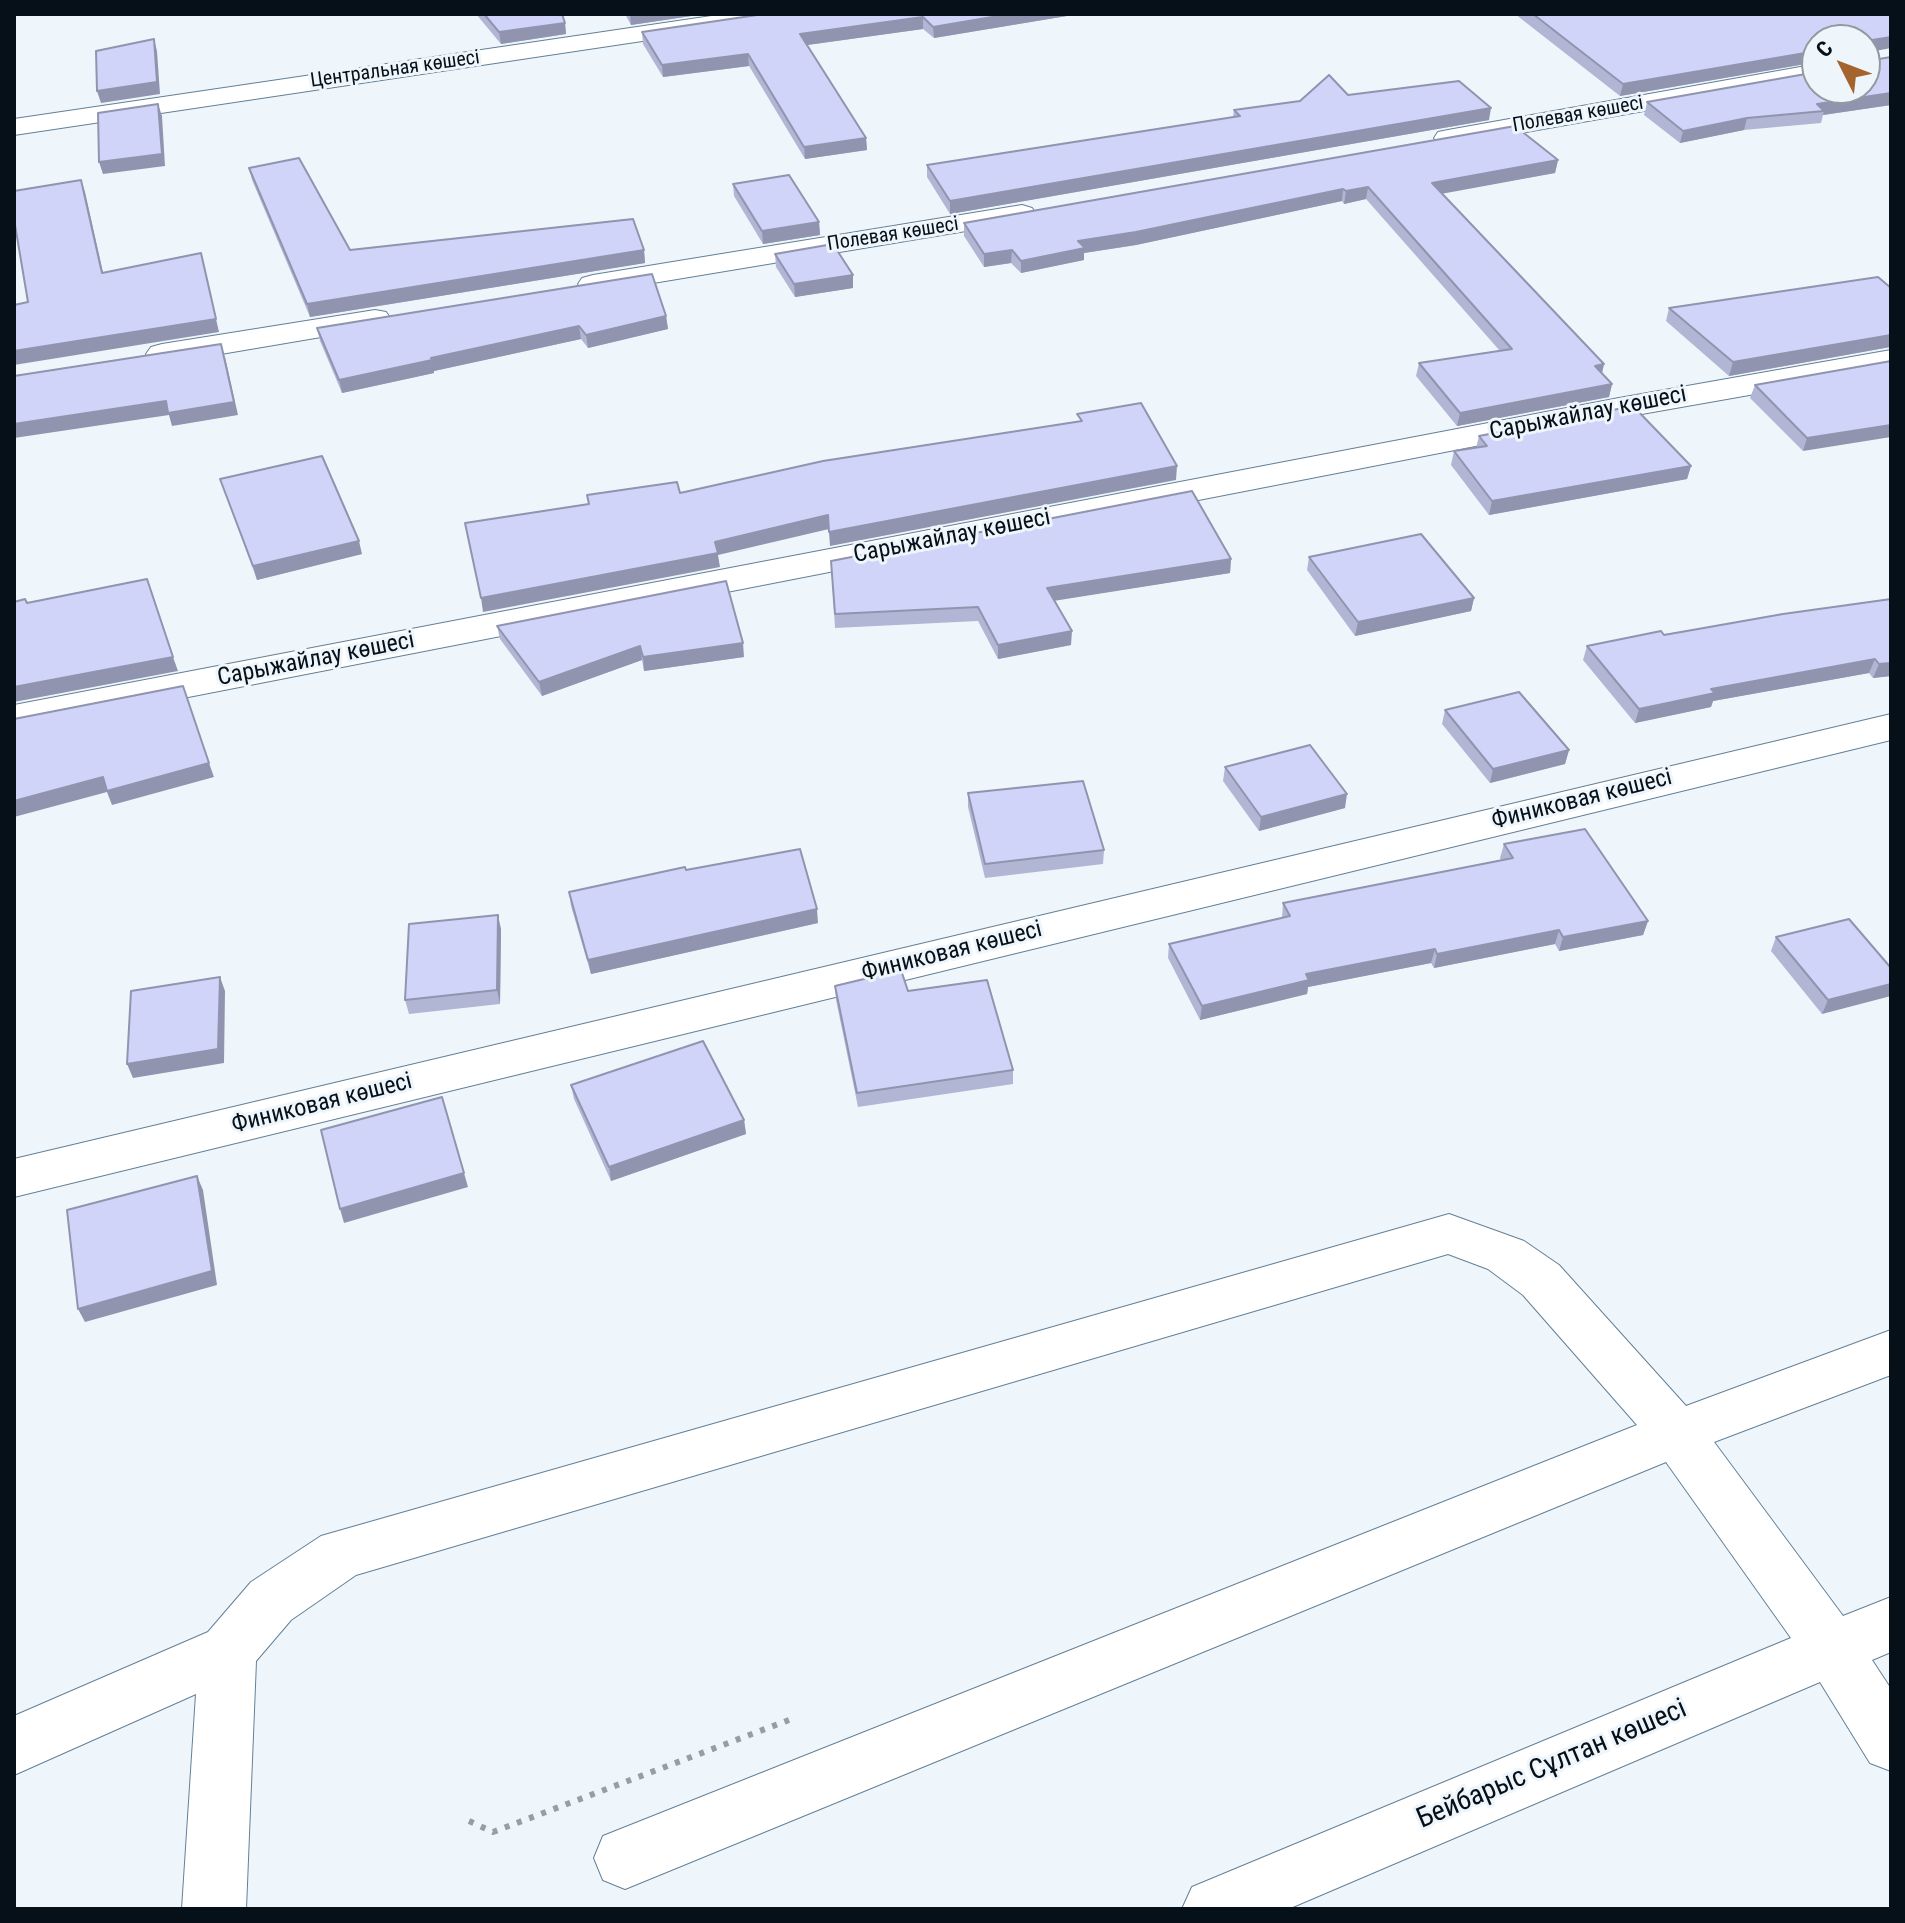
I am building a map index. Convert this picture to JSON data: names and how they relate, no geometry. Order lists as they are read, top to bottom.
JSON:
{
  "streets": {
    "street": [
      "Центральная көшесі",
      "Полевая көшесі",
      "Сарыжайлау көшесі",
      "Финиковая көшесі",
      "Бейбарыс Сұлтан көшесі"
    ]
  },
  "north": "top left"
}
